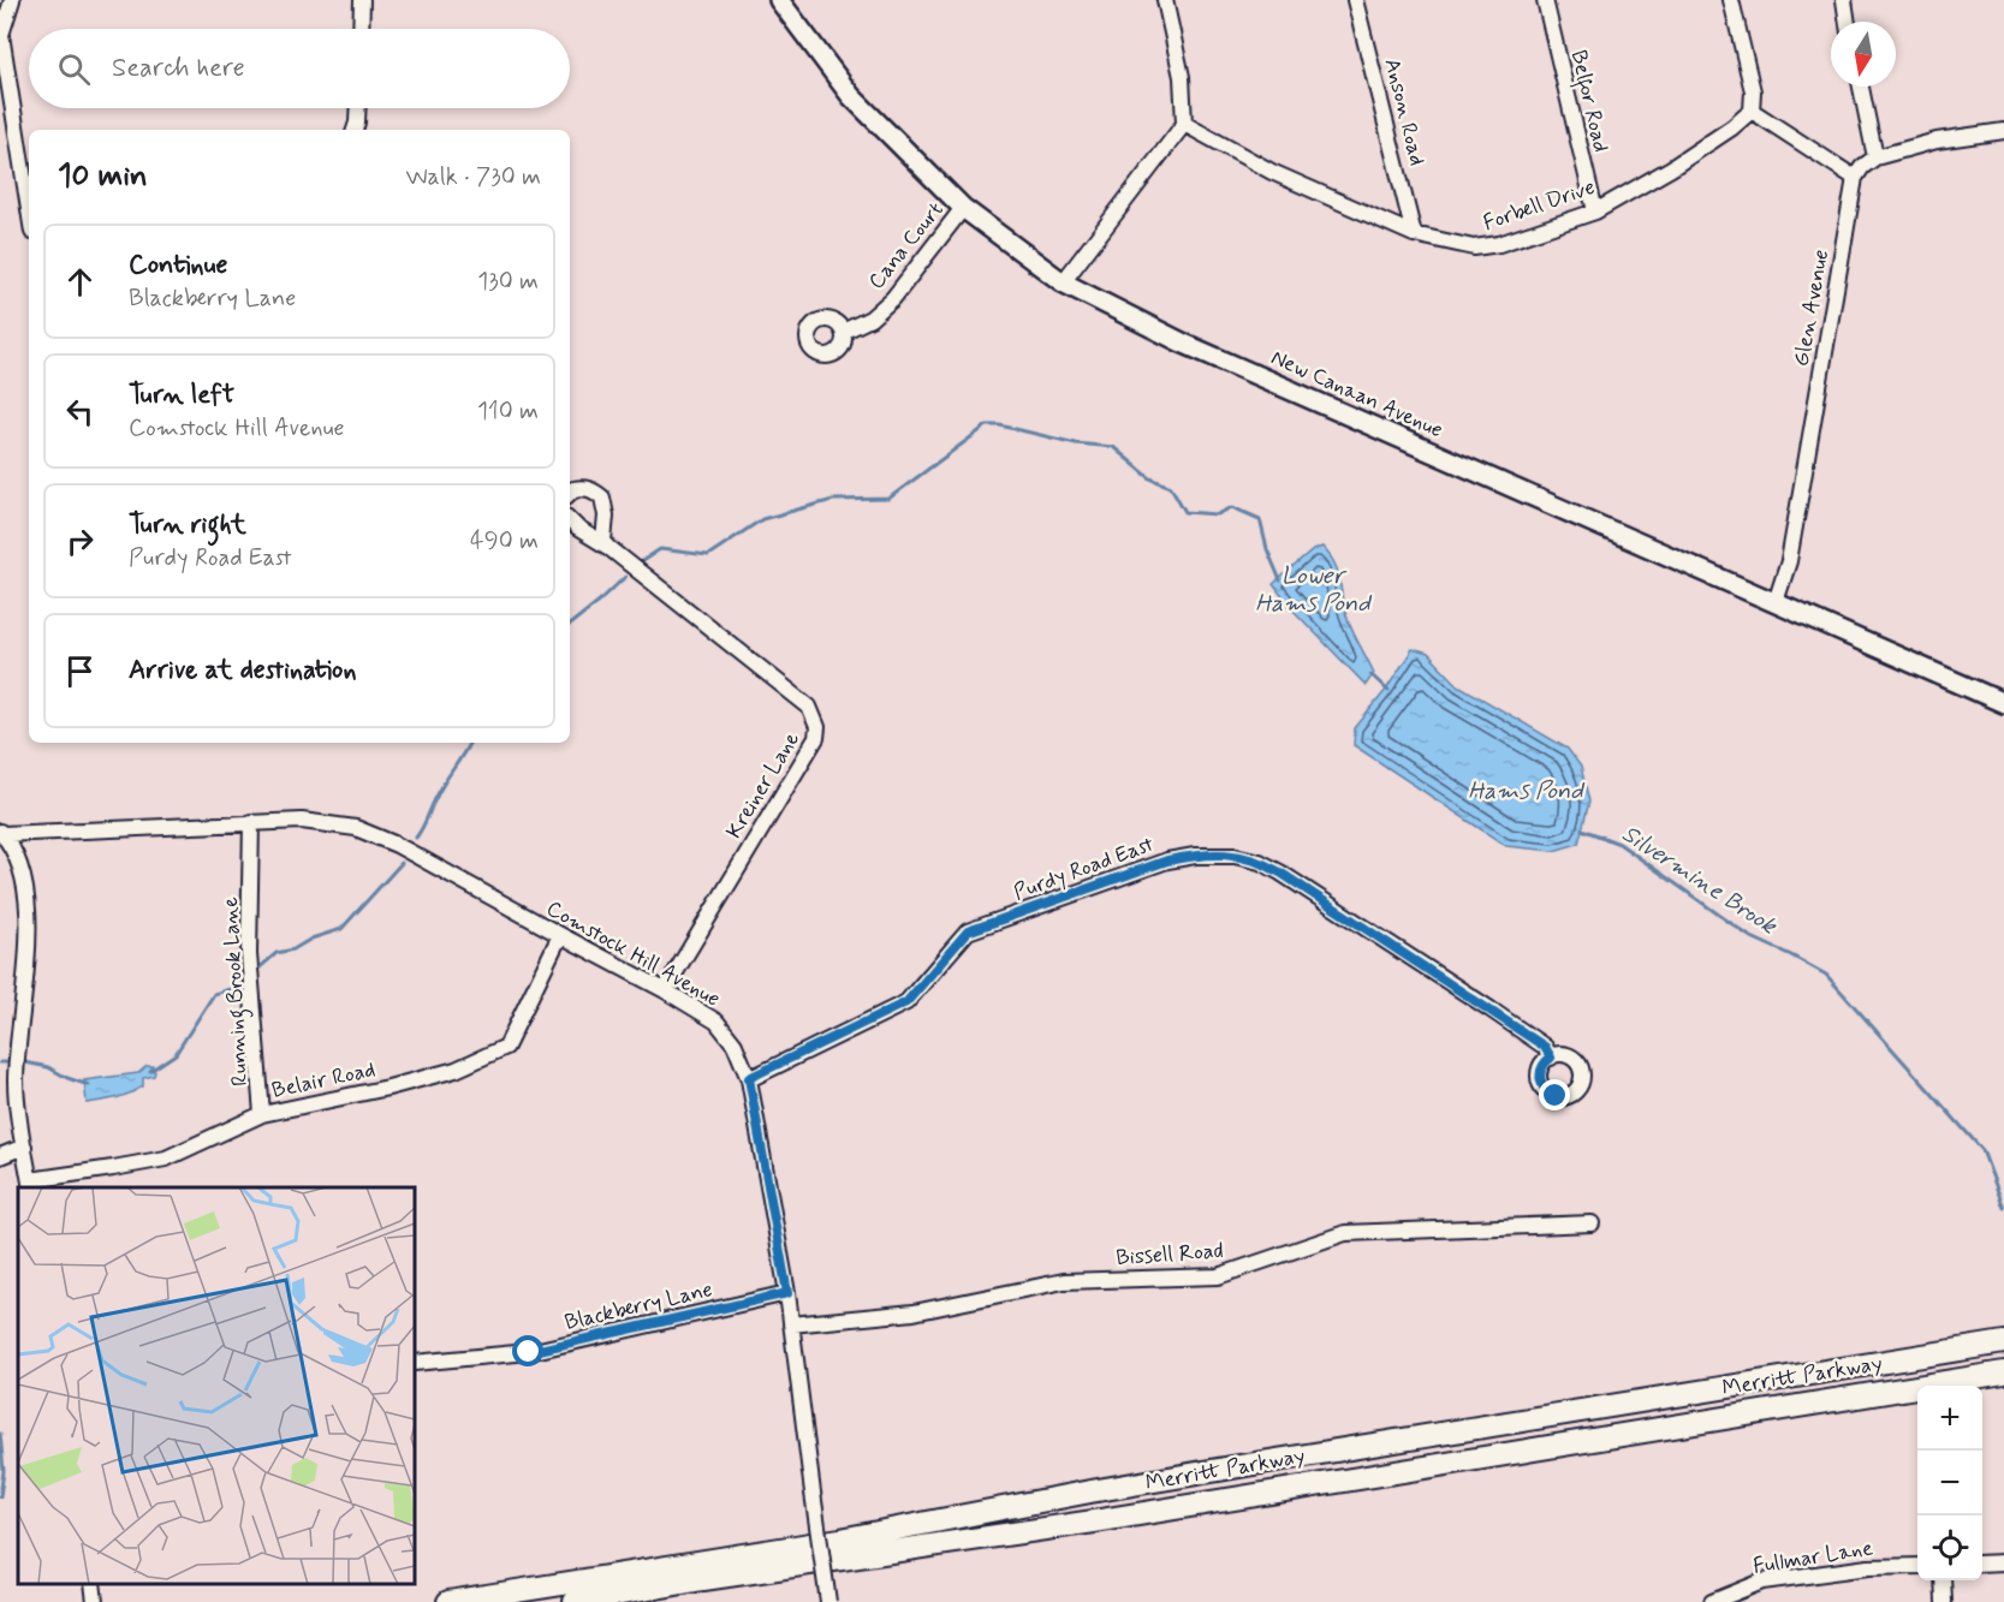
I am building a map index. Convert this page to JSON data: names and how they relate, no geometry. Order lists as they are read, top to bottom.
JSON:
{
  "streets": {
    "highway": ["Merritt Parkway"],
    "main road": ["New Canaan Avenue"],
    "street": [
      "Belfor Road",
      "Anson Road",
      "Forbell Drive",
      "Cana Court",
      "Glen Avenue",
      "Kreiner Lane",
      "Purdy Road East",
      "Comstock Hill Avenue",
      "Running Brook Lane",
      "Belair Road",
      "Bissell Road",
      "Blackberry Lane",
      "Fullmar Lane"
    ]
  },
  "crossings": [
    ["Belfor Road", "Forbell Drive"],
    ["Anson Road", "Forbell Drive"],
    ["Cana Court", "New Canaan Avenue"],
    ["Glen Avenue", "New Canaan Avenue"],
    ["Kreiner Lane", "Comstock Hill Avenue"],
    ["Purdy Road East", "Comstock Hill Avenue"],
    ["Comstock Hill Avenue", "Running Brook Lane"],
    ["Comstock Hill Avenue", "Belair Road"],
    ["Comstock Hill Avenue", "Bissell Road"],
    ["Comstock Hill Avenue", "Blackberry Lane"],
    ["Running Brook Lane", "Belair Road"]
  ],
  "water": ["Lower Hams Pond", "Hams Pond", "Silvermine Brook"],
  "north": "bottom",
  "page": {
    "search": "Search here",
    "heading": ["10 min", "Walk · 730 m"],
    "list": [
      ["Continue", "Blackberry Lane", "130 m"],
      ["Turn left", "Comstock Hill Avenue", "110 m"],
      ["Turn right", "Purdy Road East", "490 m"],
      "Arrive at destination"
    ],
    "map_buttons": ["+", "−"]
  }
}
